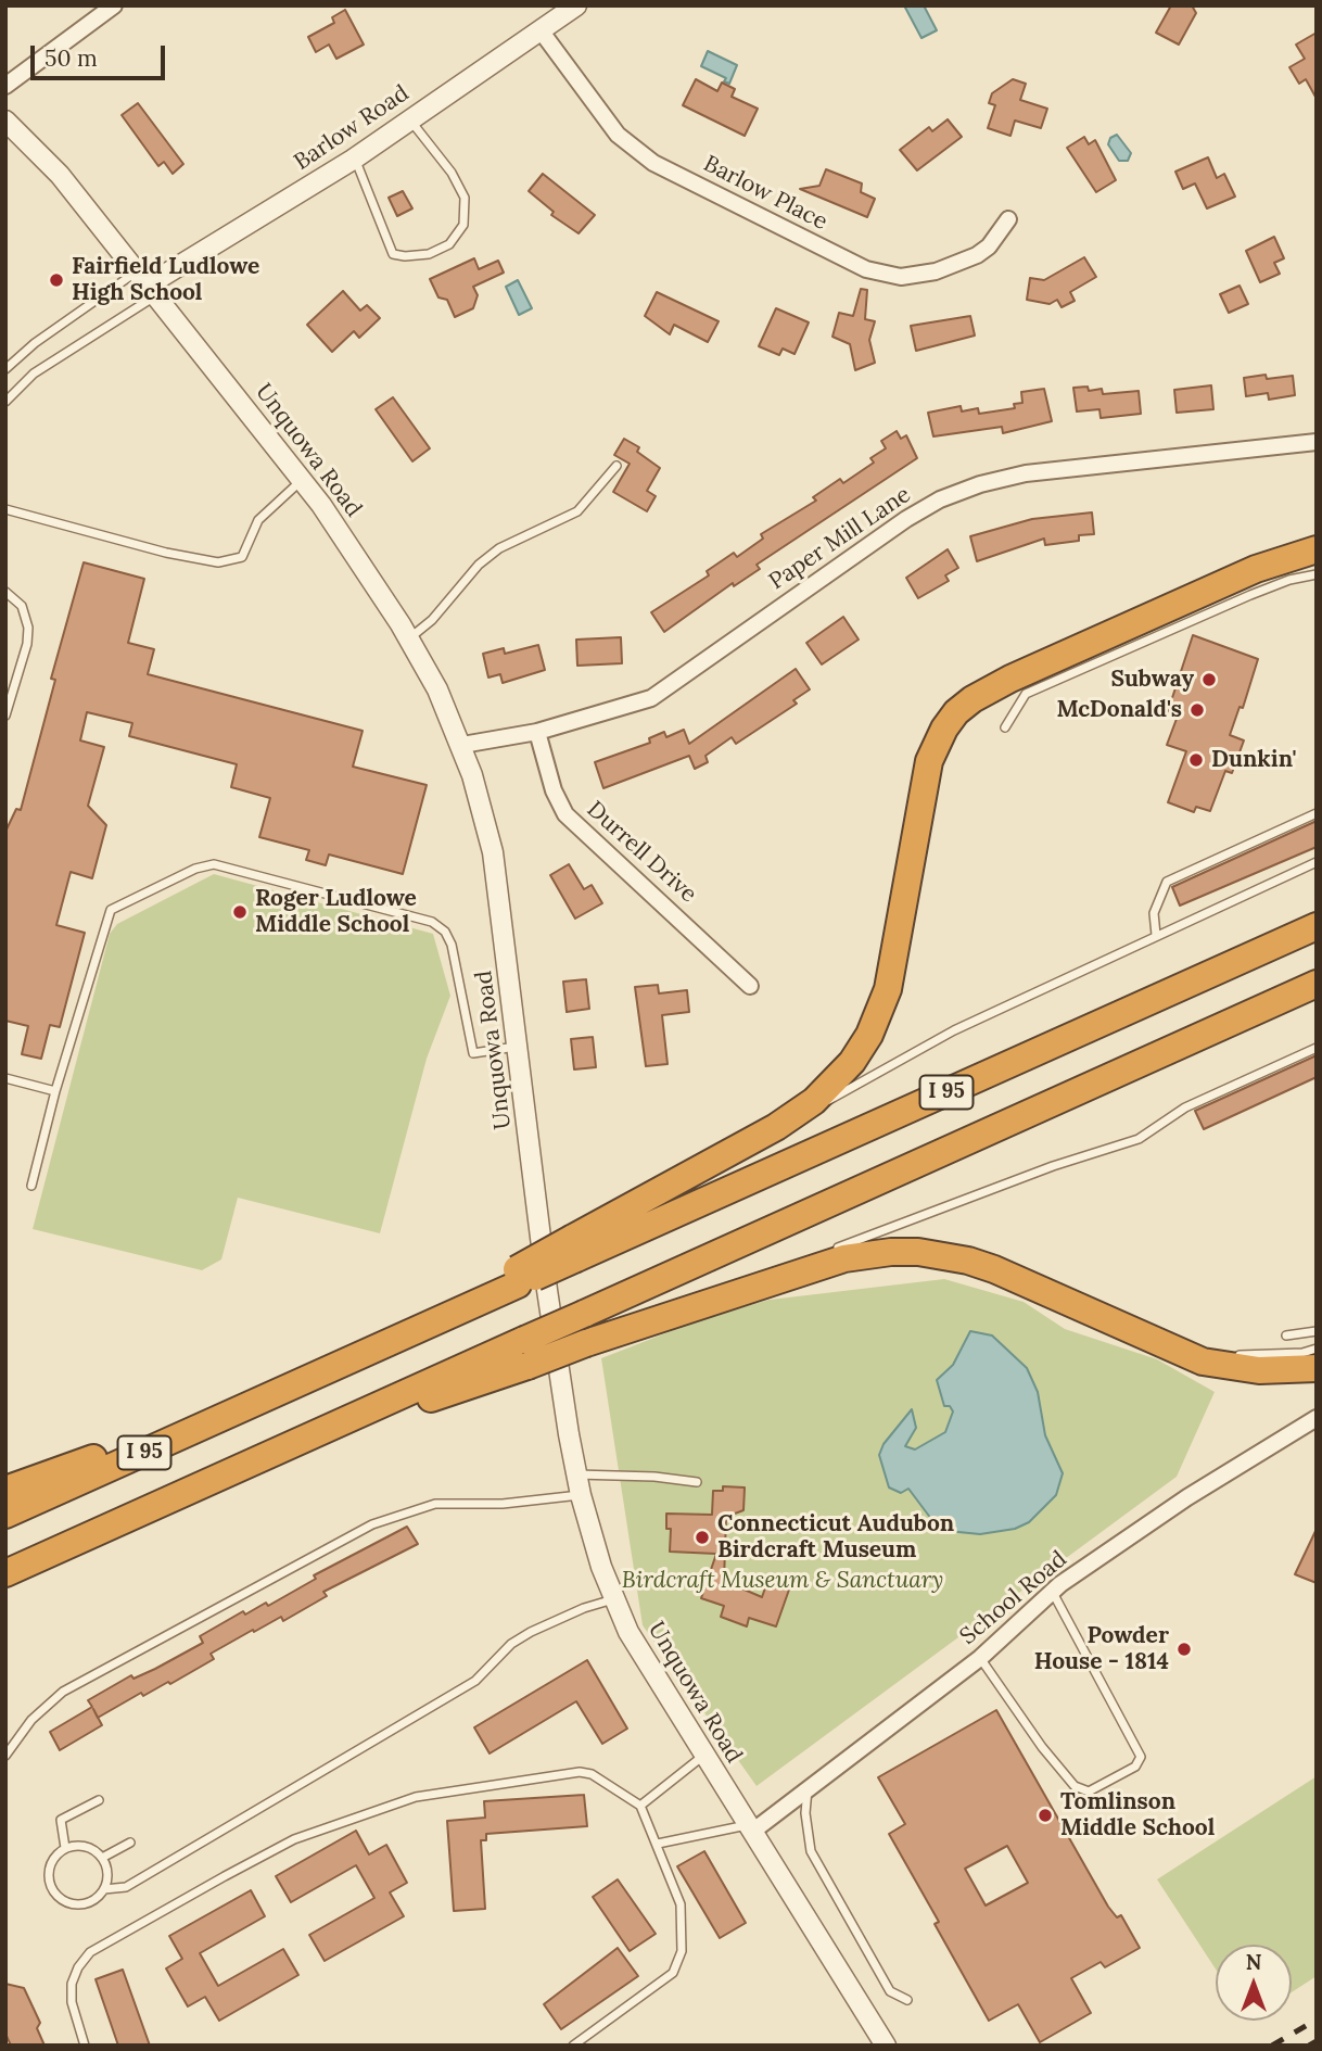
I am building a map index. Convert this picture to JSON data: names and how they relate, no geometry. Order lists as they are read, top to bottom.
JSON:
{
  "streets": {
    "highway": ["I 95"],
    "street": [
      "Barlow Road",
      "Barlow Place",
      "Unquowa Road",
      "Paper Mill Lane",
      "Durrell Drive",
      "School Road"
    ]
  },
  "crossings": [
    ["Barlow Road", "Barlow Place"],
    ["Barlow Road", "Unquowa Road"],
    ["Unquowa Road", "Paper Mill Lane"],
    ["Unquowa Road", "School Road"],
    ["Paper Mill Lane", "Durrell Drive"]
  ],
  "parks": ["Birdcraft Museum & Sanctuary"],
  "places": [
    "Fairfield Ludlowe High School",
    "Subway",
    "McDonald's",
    "Dunkin'",
    "Roger Ludlowe Middle School",
    "Connecticut Audubon Birdcraft Museum",
    "Powder House - 1814",
    "Tomlinson Middle School"
  ],
  "scale_bar": "50 m",
  "north": "top"
}
